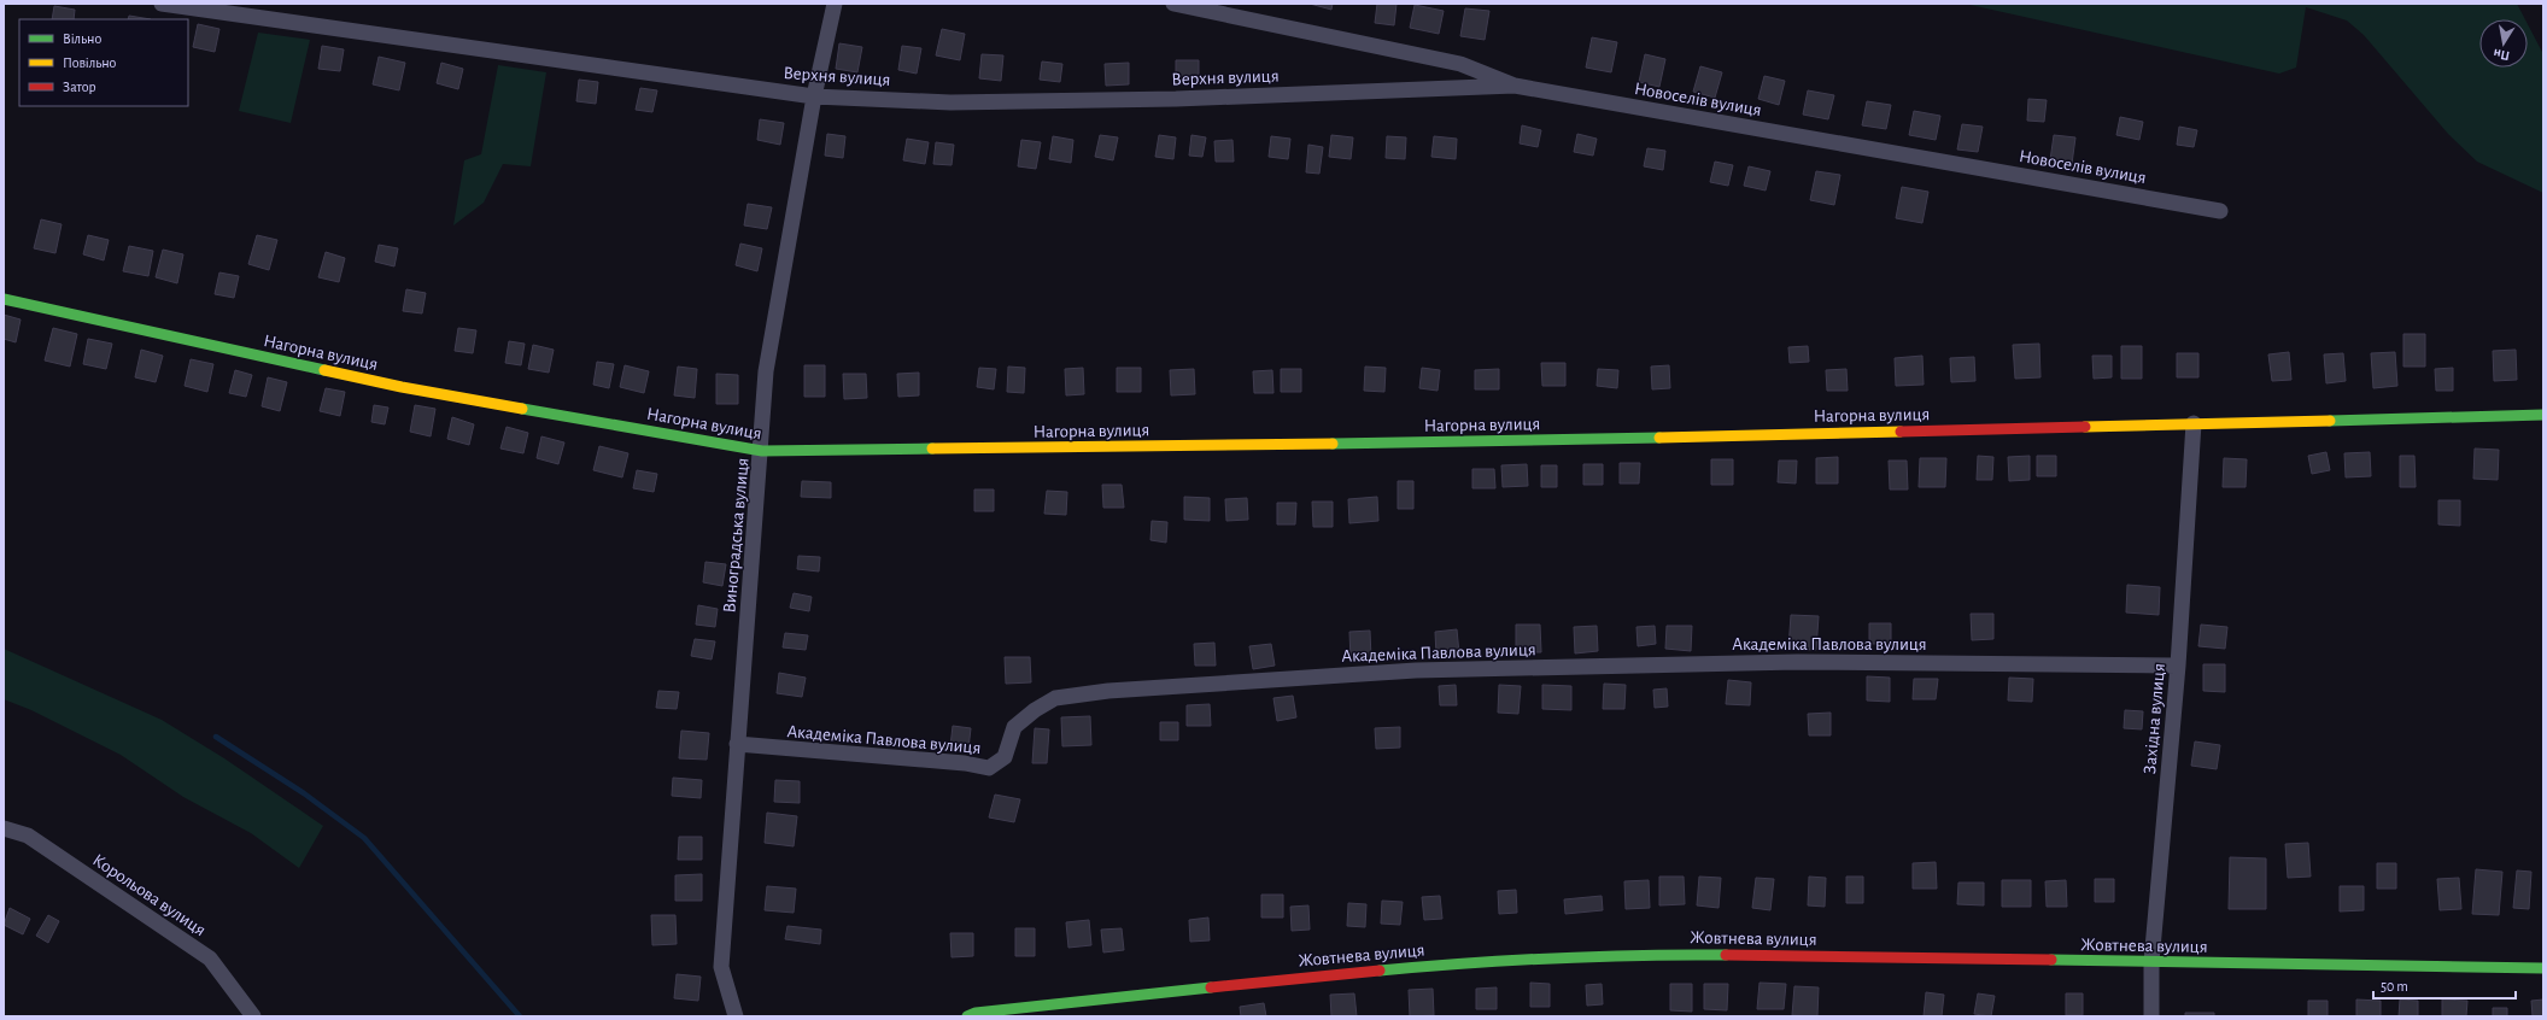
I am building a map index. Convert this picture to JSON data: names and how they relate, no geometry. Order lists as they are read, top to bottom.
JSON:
{
  "streets": {
    "street": [
      "Верхня вулиця",
      "Новоселів вулиця",
      "Нагорна вулиця",
      "Виноградська вулиця",
      "Академіка Павлова вулиця",
      "Західна вулиця",
      "Корольова вулиця",
      "Жовтнева вулиця"
    ]
  },
  "crossings": [
    ["Верхня вулиця", "Новоселів вулиця"],
    ["Верхня вулиця", "Виноградська вулиця"],
    ["Нагорна вулиця", "Виноградська вулиця"],
    ["Нагорна вулиця", "Західна вулиця"],
    ["Виноградська вулиця", "Академіка Павлова вулиця"],
    ["Академіка Павлова вулиця", "Західна вулиця"],
    ["Західна вулиця", "Жовтнева вулиця"]
  ],
  "legend": ["Вільно", "Повільно", "Затор"],
  "scale_bar": "50 m",
  "north": "bottom"
}
